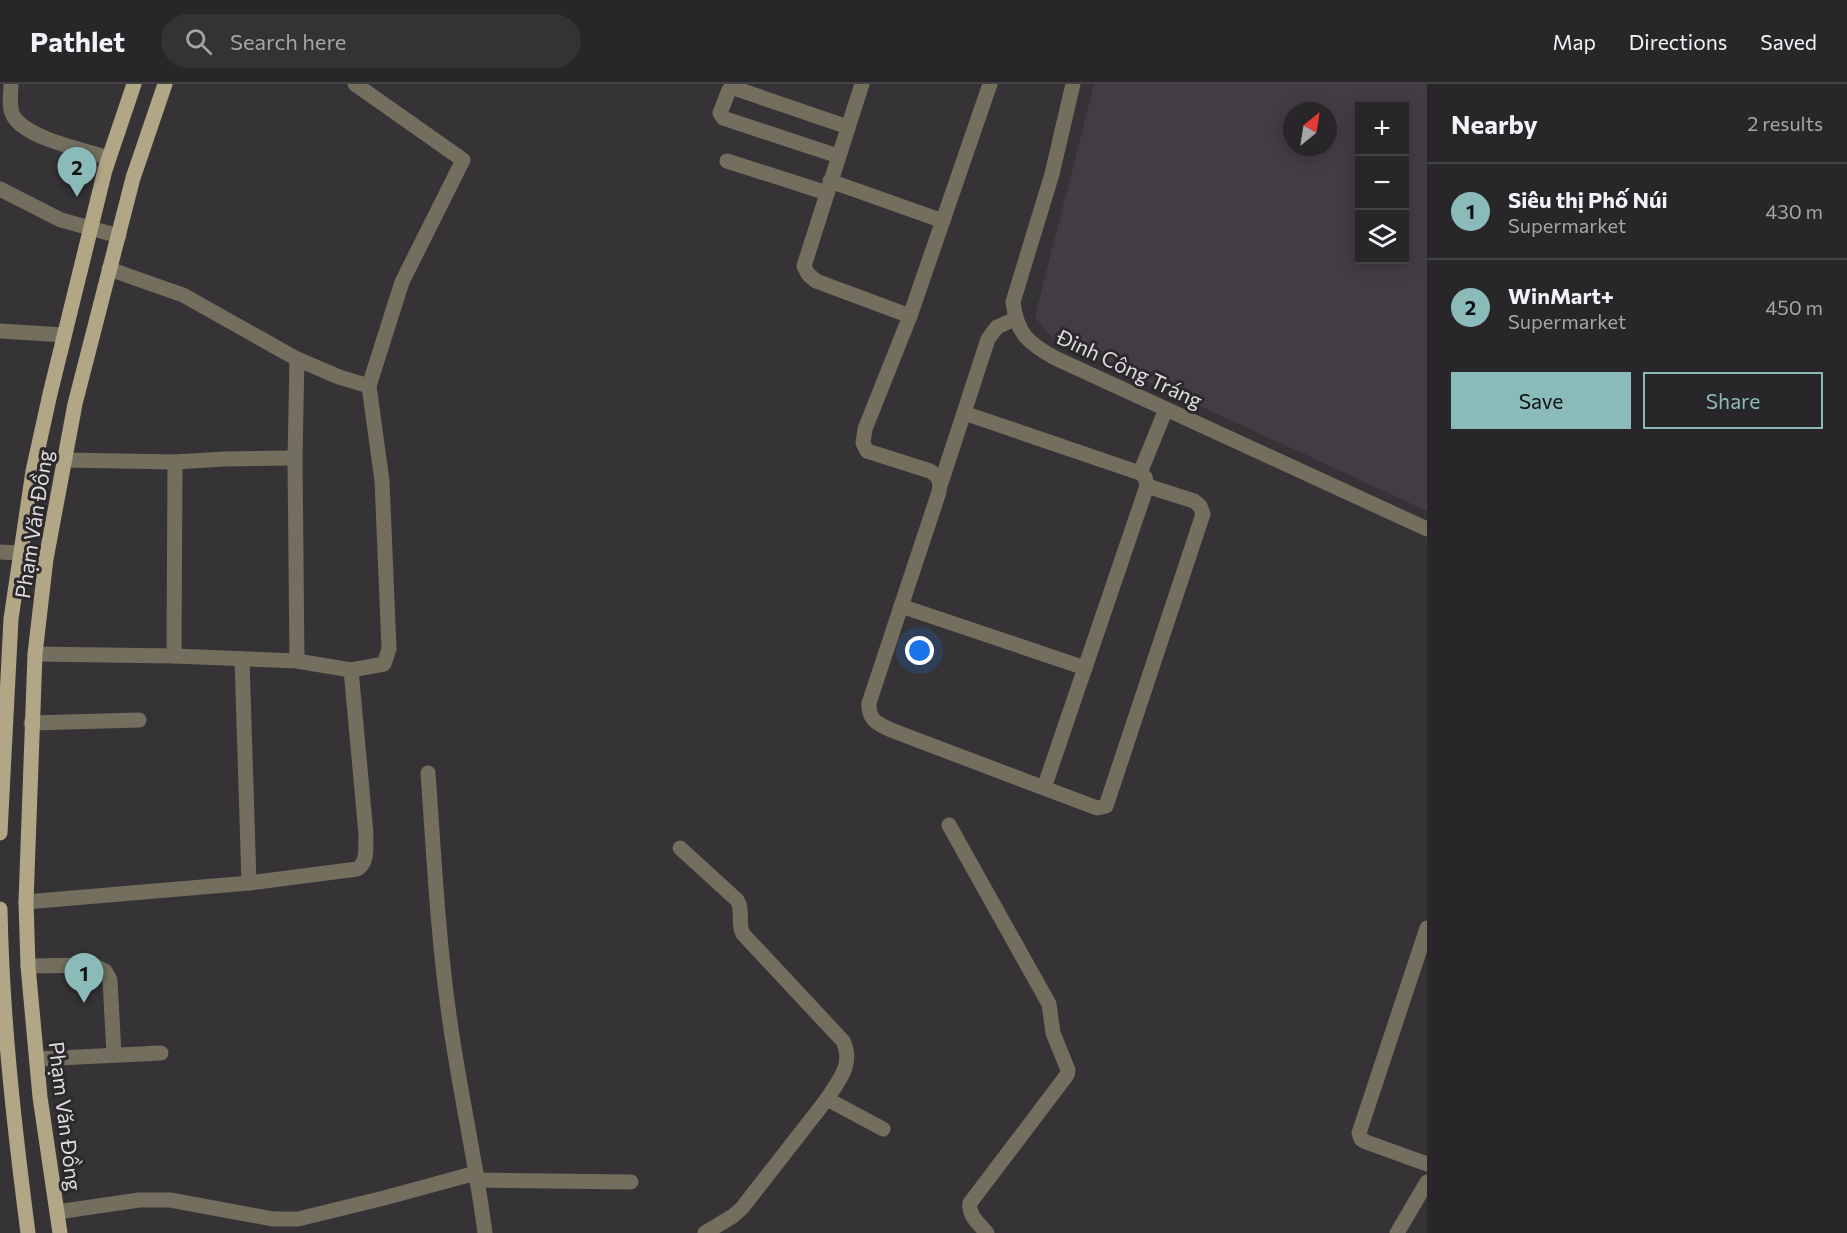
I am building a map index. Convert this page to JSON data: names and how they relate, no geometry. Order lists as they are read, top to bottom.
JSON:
{
  "streets": {
    "main road": ["Phạm Văn Đồng"],
    "street": ["Đinh Công Tráng"]
  },
  "north": "top right",
  "page": {
    "header": "Pathlet",
    "search": "Search here",
    "nav": ["Map", "Directions", "Saved"],
    "heading": ["Nearby", "2 results"],
    "map_buttons": ["+", "−"],
    "pins": ["2", "1"],
    "list": [
      {
        "mark": "1",
        "name": "Siêu thị Phố Núi",
        "note": "Supermarket",
        "value": "430 m"
      },
      {
        "mark": "2",
        "name": "WinMart+",
        "note": "Supermarket",
        "value": "450 m"
      }
    ],
    "buttons": ["Save", "Share"]
  }
}
